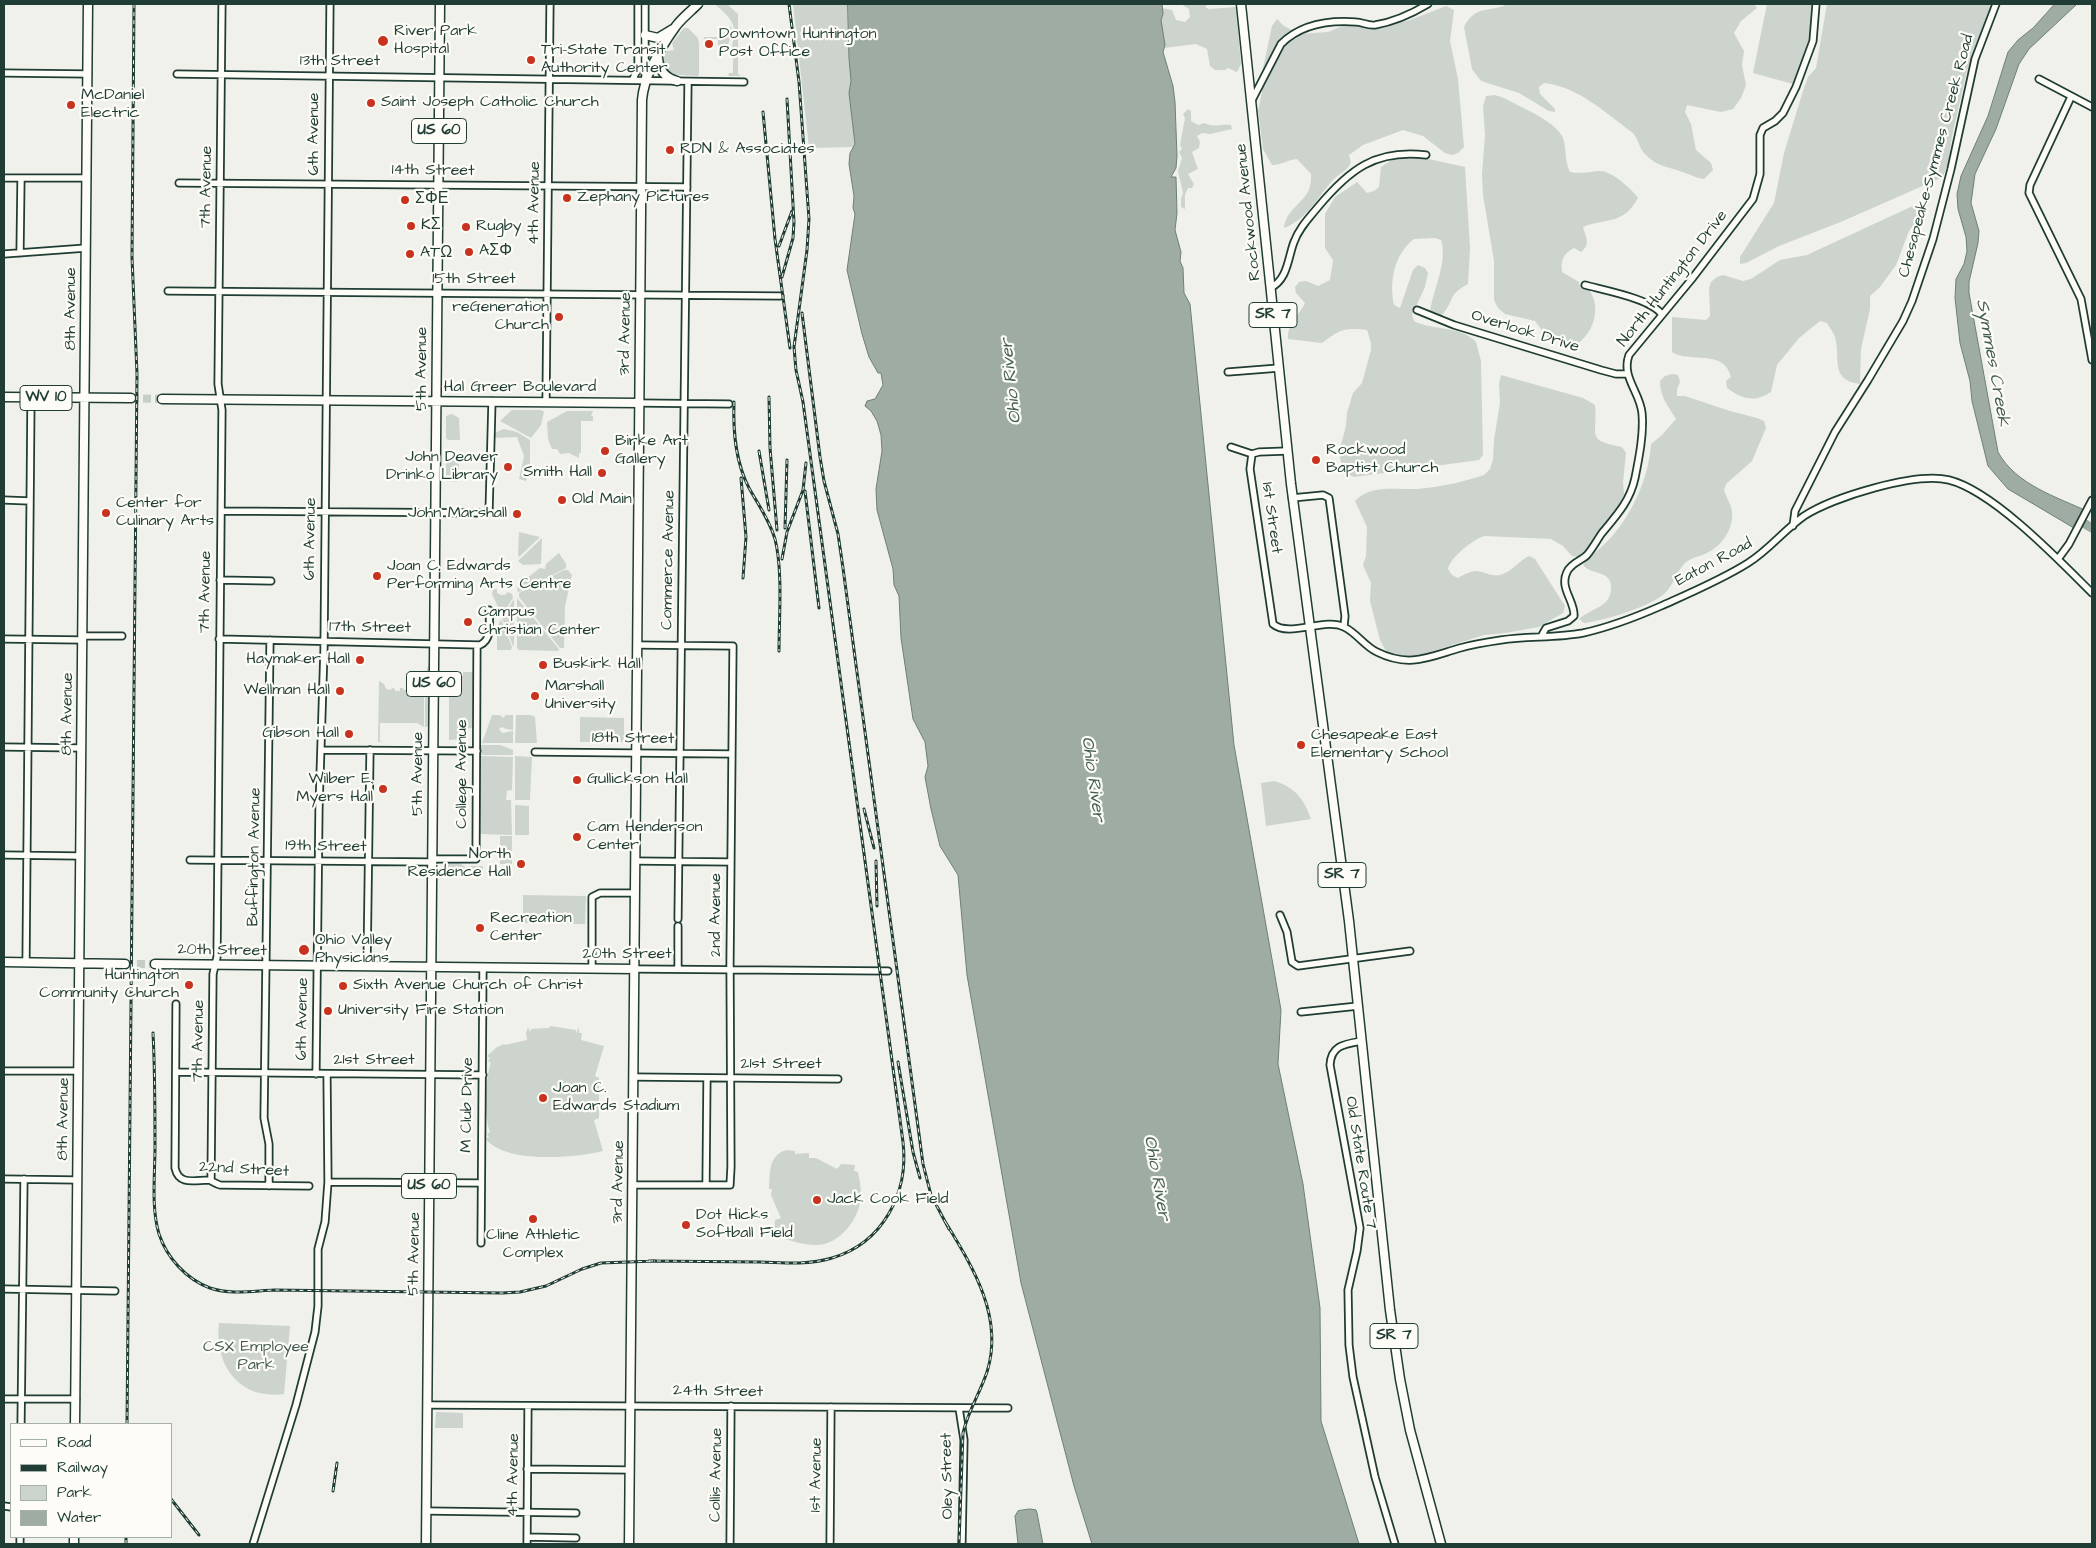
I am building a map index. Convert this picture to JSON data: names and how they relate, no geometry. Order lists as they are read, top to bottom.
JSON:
{
  "streets": {
    "main road": [
      "US 60",
      "Rockwood Avenue",
      "8th Avenue",
      "SR 7",
      "3rd Avenue",
      "5th Avenue",
      "Hal Greer Boulevard",
      "WV 10",
      "20th Street"
    ],
    "street": [
      "13th Street",
      "6th Avenue",
      "Chesapeake-Symmes Creek Road",
      "14th Street",
      "7th Avenue",
      "4th Avenue",
      "North Huntington Drive",
      "15th Street",
      "Overlook Drive",
      "1st Street",
      "Commerce Avenue",
      "Eaton Road",
      "17th Street",
      "18th Street",
      "College Avenue",
      "19th Street",
      "Buffington Avenue",
      "2nd Avenue",
      "21st Street",
      "M Club Drive",
      "Old State Route 7",
      "22nd Street",
      "24th Street",
      "Collis Avenue",
      "1st Avenue",
      "Oley Street"
    ]
  },
  "crossings": [
    ["13th Street", "6th Avenue"],
    ["13th Street", "7th Avenue"],
    ["13th Street", "4th Avenue"],
    ["13th Street", "3rd Avenue"],
    ["13th Street", "5th Avenue"],
    ["13th Street", "Commerce Avenue"],
    ["6th Avenue", "14th Street"],
    ["6th Avenue", "15th Street"],
    ["6th Avenue", "Hal Greer Boulevard"],
    ["6th Avenue", "17th Street"],
    ["6th Avenue", "19th Street"],
    ["6th Avenue", "20th Street"],
    ["6th Avenue", "21st Street"],
    ["Chesapeake-Symmes Creek Road", "Eaton Road"],
    ["14th Street", "7th Avenue"],
    ["14th Street", "4th Avenue"],
    ["14th Street", "3rd Avenue"],
    ["14th Street", "5th Avenue"],
    ["14th Street", "Commerce Avenue"],
    ["7th Avenue", "15th Street"],
    ["7th Avenue", "Hal Greer Boulevard"],
    ["7th Avenue", "17th Street"],
    ["7th Avenue", "19th Street"],
    ["7th Avenue", "20th Street"],
    ["7th Avenue", "21st Street"],
    ["7th Avenue", "22nd Street"],
    ["4th Avenue", "15th Street"],
    ["4th Avenue", "Hal Greer Boulevard"],
    ["4th Avenue", "24th Street"],
    ["Rockwood Avenue", "SR 7"],
    ["Rockwood Avenue", "1st Street"],
    ["North Huntington Drive", "Overlook Drive"],
    ["North Huntington Drive", "Eaton Road"],
    ["15th Street", "3rd Avenue"],
    ["15th Street", "5th Avenue"],
    ["15th Street", "Commerce Avenue"],
    ["8th Avenue", "WV 10"],
    ["SR 7", "1st Street"],
    ["SR 7", "Old State Route 7"],
    ["3rd Avenue", "Hal Greer Boulevard"],
    ["3rd Avenue", "18th Street"],
    ["3rd Avenue", "20th Street"],
    ["3rd Avenue", "21st Street"],
    ["3rd Avenue", "24th Street"],
    ["5th Avenue", "Hal Greer Boulevard"],
    ["5th Avenue", "17th Street"],
    ["5th Avenue", "College Avenue"],
    ["5th Avenue", "19th Street"],
    ["5th Avenue", "20th Street"],
    ["5th Avenue", "21st Street"],
    ["5th Avenue", "24th Street"],
    ["Hal Greer Boulevard", "Commerce Avenue"],
    ["Commerce Avenue", "18th Street"],
    ["Commerce Avenue", "2nd Avenue"],
    ["Commerce Avenue", "20th Street"],
    ["17th Street", "College Avenue"],
    ["17th Street", "Buffington Avenue"],
    ["18th Street", "2nd Avenue"],
    ["College Avenue", "19th Street"],
    ["19th Street", "Buffington Avenue"],
    ["Buffington Avenue", "20th Street"],
    ["Buffington Avenue", "21st Street"],
    ["Buffington Avenue", "22nd Street"],
    ["2nd Avenue", "20th Street"],
    ["2nd Avenue", "21st Street"],
    ["20th Street", "M Club Drive"],
    ["21st Street", "M Club Drive"],
    ["21st Street", "22nd Street"],
    ["24th Street", "Collis Avenue"],
    ["24th Street", "1st Avenue"],
    ["24th Street", "Oley Street"]
  ],
  "water": ["Symmes Creek", "Ohio River"],
  "parks": ["CSX Employee Park"],
  "places": [
    "River Park Hospital",
    "Downtown Huntington Post Office",
    "Tri-State Transit Authority Center",
    "Saint Joseph Catholic Church",
    "McDaniel Electric",
    "RDN & Associates",
    "Zephany Pictures",
    "ΣΦΕ",
    "KΣ",
    "Rugby",
    "AΣΦ",
    "ATΩ",
    "reGeneration Church",
    "Birke Art Gallery",
    "Rockwood Baptist Church",
    "John Deaver Drinko Library",
    "Smith Hall",
    "Old Main",
    "Center for Culinary Arts",
    "John Marshall",
    "Joan C. Edwards Performing Arts Centre",
    "Campus Christian Center",
    "Haymaker Hall",
    "Buskirk Hall",
    "Wellman Hall",
    "Marshall University",
    "Gibson Hall",
    "Chesapeake East Elementary School",
    "Gullickson Hall",
    "Wilber E. Myers Hall",
    "Cam Henderson Center",
    "North Residence Hall",
    "Recreation Center",
    "Ohio Valley Physicians",
    "Huntington Community Church",
    "Sixth Avenue Church of Christ",
    "University Fire Station",
    "Joan C. Edwards Stadium",
    "Jack Cook Field",
    "Cline Athletic Complex",
    "Dot Hicks Softball Field"
  ],
  "legend": [
    "Road",
    "Railway",
    "Park",
    "Water"
  ]
}
